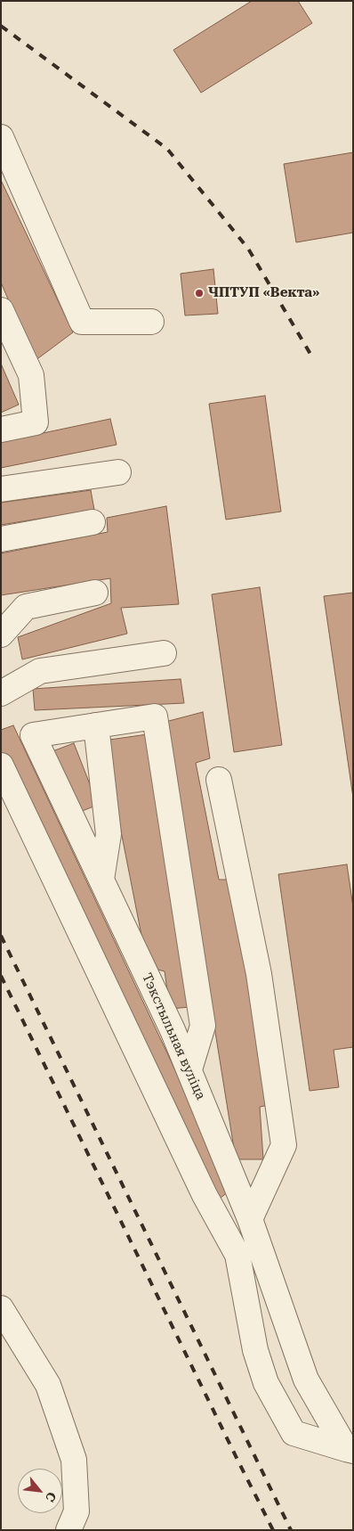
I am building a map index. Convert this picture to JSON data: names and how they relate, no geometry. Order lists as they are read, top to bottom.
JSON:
{
  "streets": {
    "street": ["Тэкстыльная вуліца"]
  },
  "places": ["ЧПТУП «Векта»"],
  "north": "bottom right"
}
